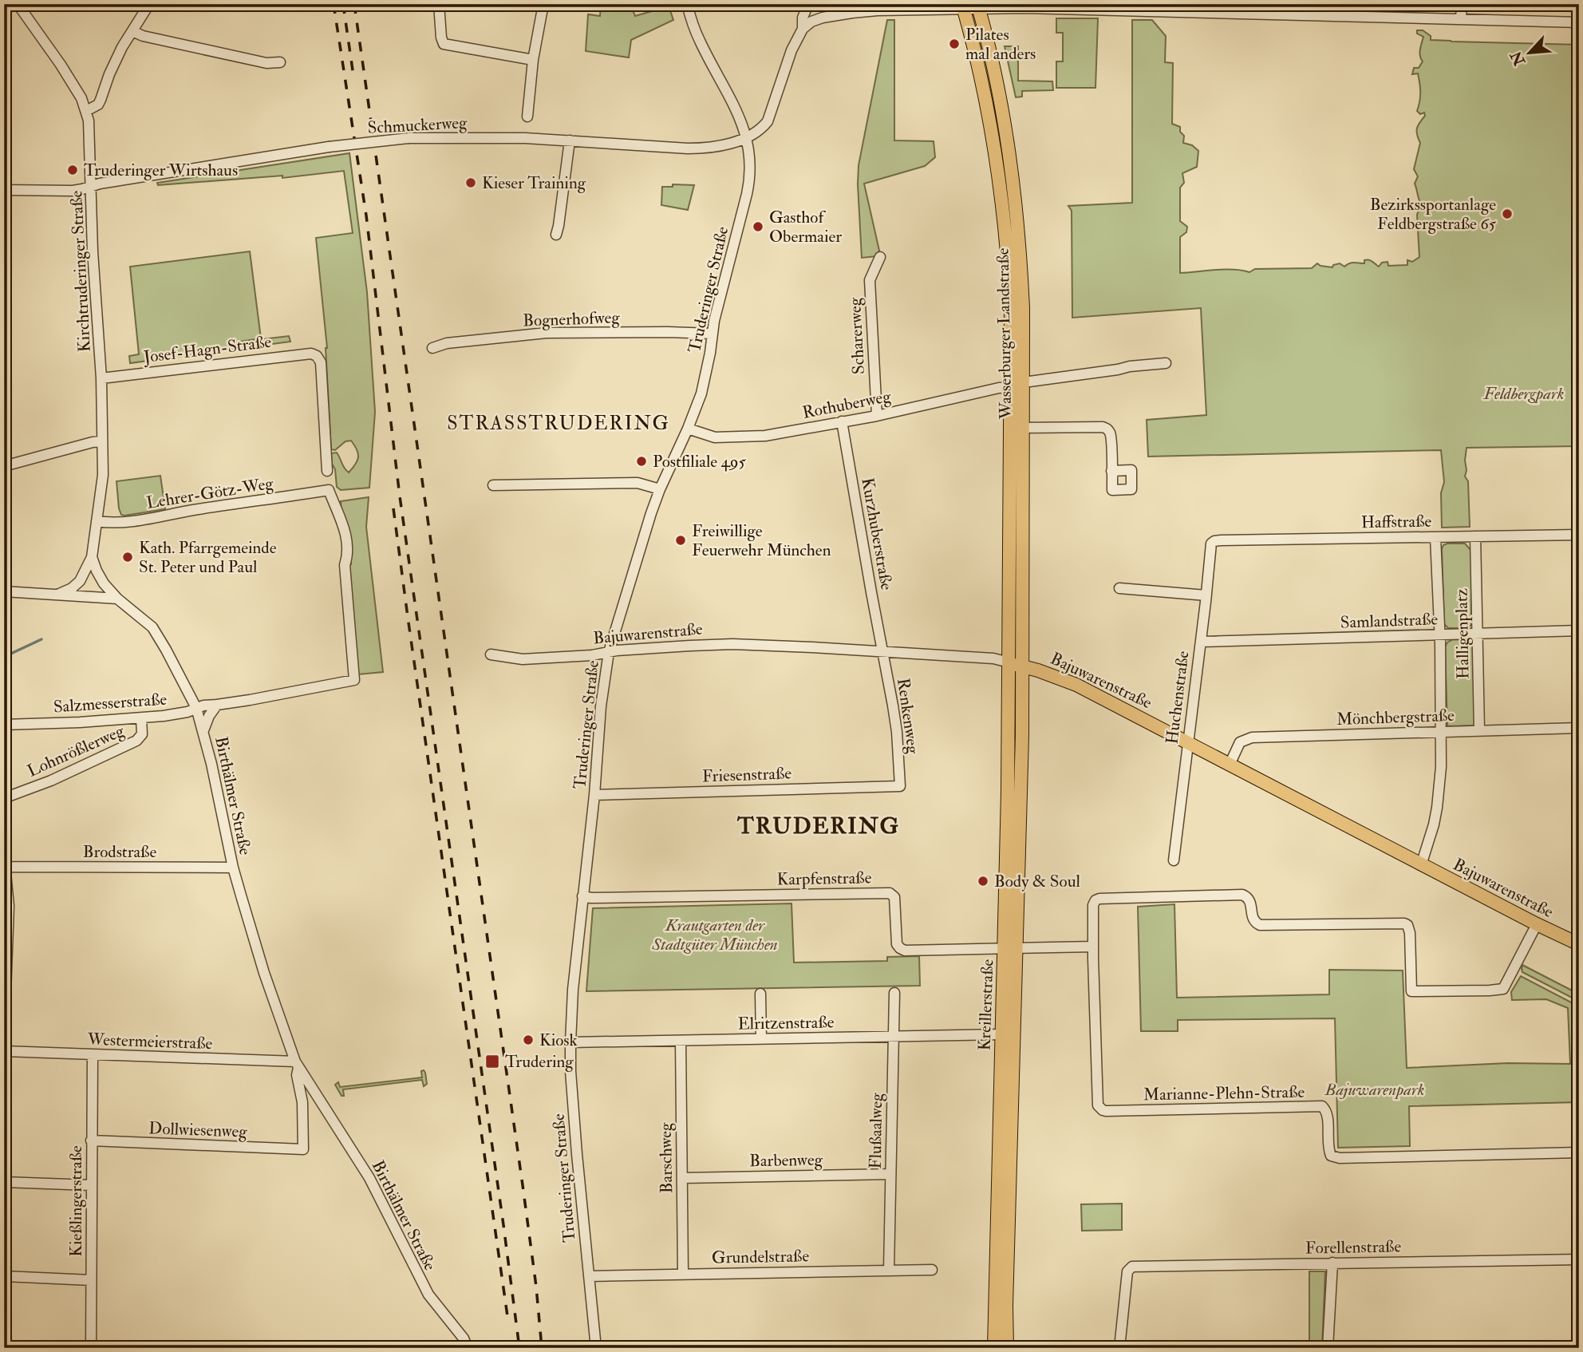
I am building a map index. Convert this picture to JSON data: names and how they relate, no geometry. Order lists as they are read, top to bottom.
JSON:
{
  "streets": {
    "main road": ["Wasserburger Landstraße", "Bajuwarenstraße", "Kreillerstraße"],
    "street": [
      "Schmuckerweg",
      "Kirchtruderinger Straße",
      "Truderinger Straße",
      "Bognerhofweg",
      "Scharerweg",
      "Josef-Hagn-Straße",
      "Rothuberweg",
      "Lehrer-Götz-Weg",
      "Haffstraße",
      "Kurzhuberstraße",
      "Samlandstraße",
      "Halligenplatz",
      "Huchenstraße",
      "Salzmesserstraße",
      "Renkenweg",
      "Mönchbergstraße",
      "Lohnrößlerweg",
      "Friesenstraße",
      "Birthälmer Straße",
      "Brodstraße",
      "Karpfenstraße",
      "Elritzenstraße",
      "Westermeierstraße",
      "Marianne-Plehn-Straße",
      "Dollwiesenweg",
      "Flußaalweg",
      "Barschweg",
      "Barbenweg",
      "Kießlingerstraße",
      "Forellenstraße",
      "Grundelstraße"
    ]
  },
  "crossings": [
    ["Schmuckerweg", "Kirchtruderinger Straße"],
    ["Schmuckerweg", "Truderinger Straße"],
    ["Kirchtruderinger Straße", "Josef-Hagn-Straße"],
    ["Kirchtruderinger Straße", "Lehrer-Götz-Weg"],
    ["Kirchtruderinger Straße", "Birthälmer Straße"],
    ["Truderinger Straße", "Bognerhofweg"],
    ["Truderinger Straße", "Rothuberweg"],
    ["Truderinger Straße", "Bajuwarenstraße"],
    ["Truderinger Straße", "Friesenstraße"],
    ["Truderinger Straße", "Karpfenstraße"],
    ["Truderinger Straße", "Elritzenstraße"],
    ["Truderinger Straße", "Grundelstraße"],
    ["Wasserburger Landstraße", "Rothuberweg"],
    ["Wasserburger Landstraße", "Bajuwarenstraße"],
    ["Wasserburger Landstraße", "Kreillerstraße"],
    ["Scharerweg", "Rothuberweg"],
    ["Rothuberweg", "Kurzhuberstraße"],
    ["Lehrer-Götz-Weg", "Salzmesserstraße"],
    ["Haffstraße", "Halligenplatz"],
    ["Haffstraße", "Huchenstraße"],
    ["Kurzhuberstraße", "Bajuwarenstraße"],
    ["Kurzhuberstraße", "Renkenweg"],
    ["Samlandstraße", "Halligenplatz"],
    ["Samlandstraße", "Huchenstraße"],
    ["Bajuwarenstraße", "Halligenplatz"],
    ["Bajuwarenstraße", "Huchenstraße"],
    ["Bajuwarenstraße", "Renkenweg"],
    ["Bajuwarenstraße", "Mönchbergstraße"],
    ["Bajuwarenstraße", "Kreillerstraße"],
    ["Halligenplatz", "Mönchbergstraße"],
    ["Salzmesserstraße", "Lohnrößlerweg"],
    ["Salzmesserstraße", "Birthälmer Straße"],
    ["Renkenweg", "Friesenstraße"],
    ["Birthälmer Straße", "Brodstraße"],
    ["Birthälmer Straße", "Westermeierstraße"],
    ["Birthälmer Straße", "Dollwiesenweg"],
    ["Karpfenstraße", "Kreillerstraße"],
    ["Kreillerstraße", "Elritzenstraße"],
    ["Elritzenstraße", "Flußaalweg"],
    ["Elritzenstraße", "Barschweg"],
    ["Westermeierstraße", "Kießlingerstraße"],
    ["Dollwiesenweg", "Kießlingerstraße"],
    ["Flußaalweg", "Barbenweg"],
    ["Flußaalweg", "Grundelstraße"],
    ["Barschweg", "Barbenweg"],
    ["Barschweg", "Grundelstraße"]
  ],
  "districts": ["STRASSTRUDERING", "TRUDERING"],
  "parks": ["Feldbergpark", "Krautgarten der Stadtgüter München", "Bajuwarenpark"],
  "places": {
    "other": [
      "Pilates mal anders",
      "Truderinger Wirtshaus",
      "Kieser Training",
      "Bezirkssportanlage Feldbergstraße 65",
      "Gasthof Obermaier",
      "Postfiliale 495",
      "Freiwillige Feuerwehr München",
      "Kath. Pfarrgemeinde St. Peter und Paul",
      "Body & Soul",
      "Kiosk"
    ],
    "transit": ["Trudering"]
  },
  "north": "bottom left"
}
